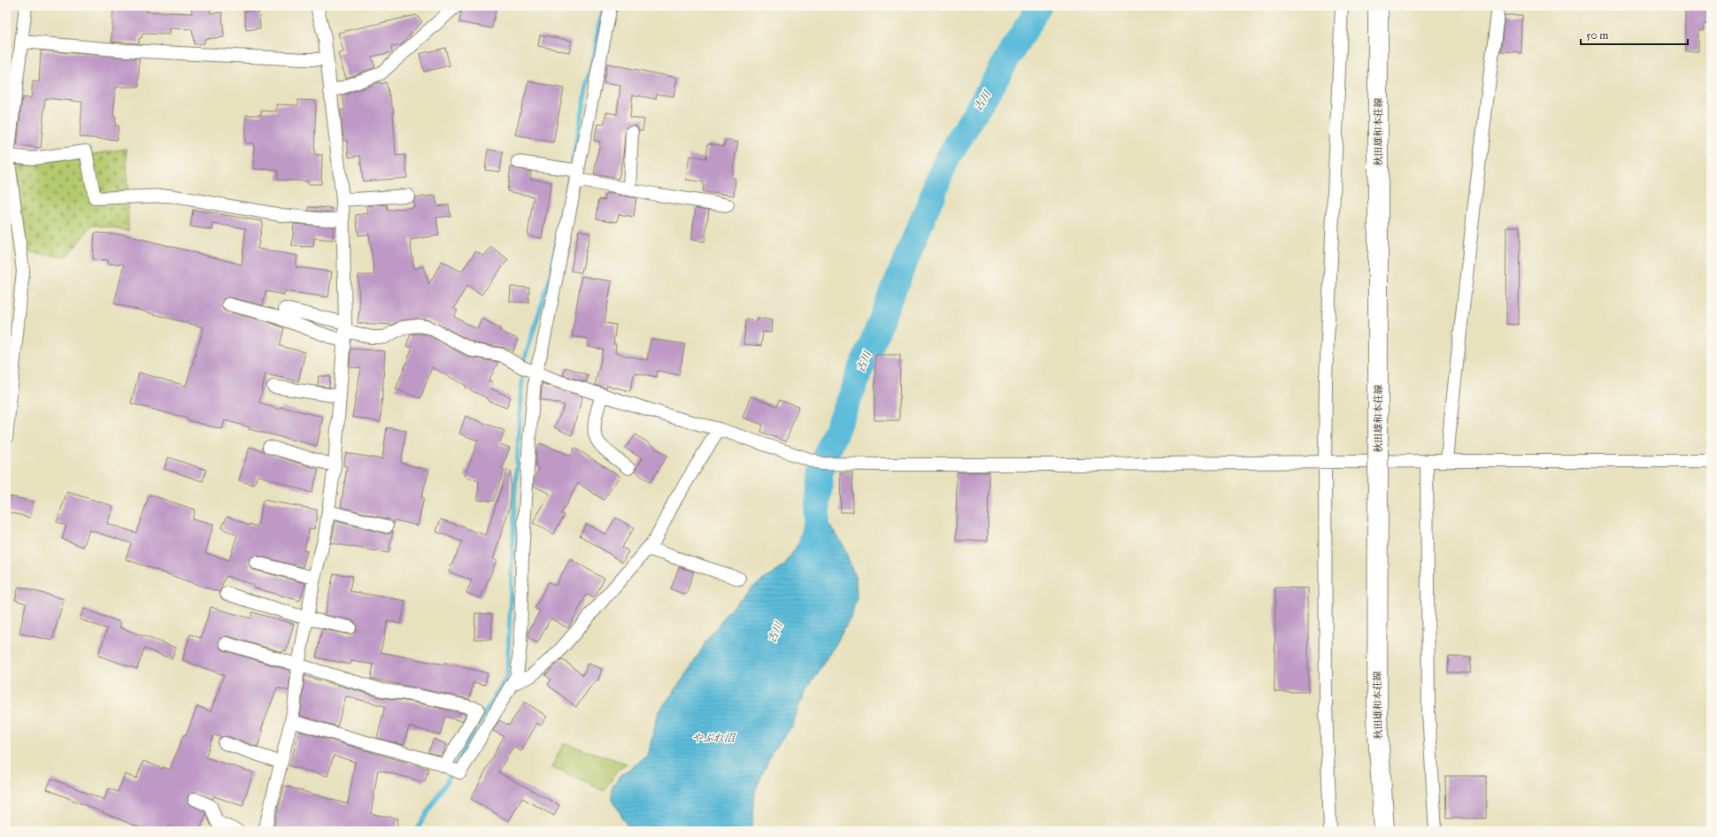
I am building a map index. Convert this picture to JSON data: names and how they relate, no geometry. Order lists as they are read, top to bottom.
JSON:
{
  "streets": {
    "main road": ["秋田雄和本荘線"]
  },
  "water": ["古川", "やぶれ沼"],
  "scale_bar": "50 m"
}
